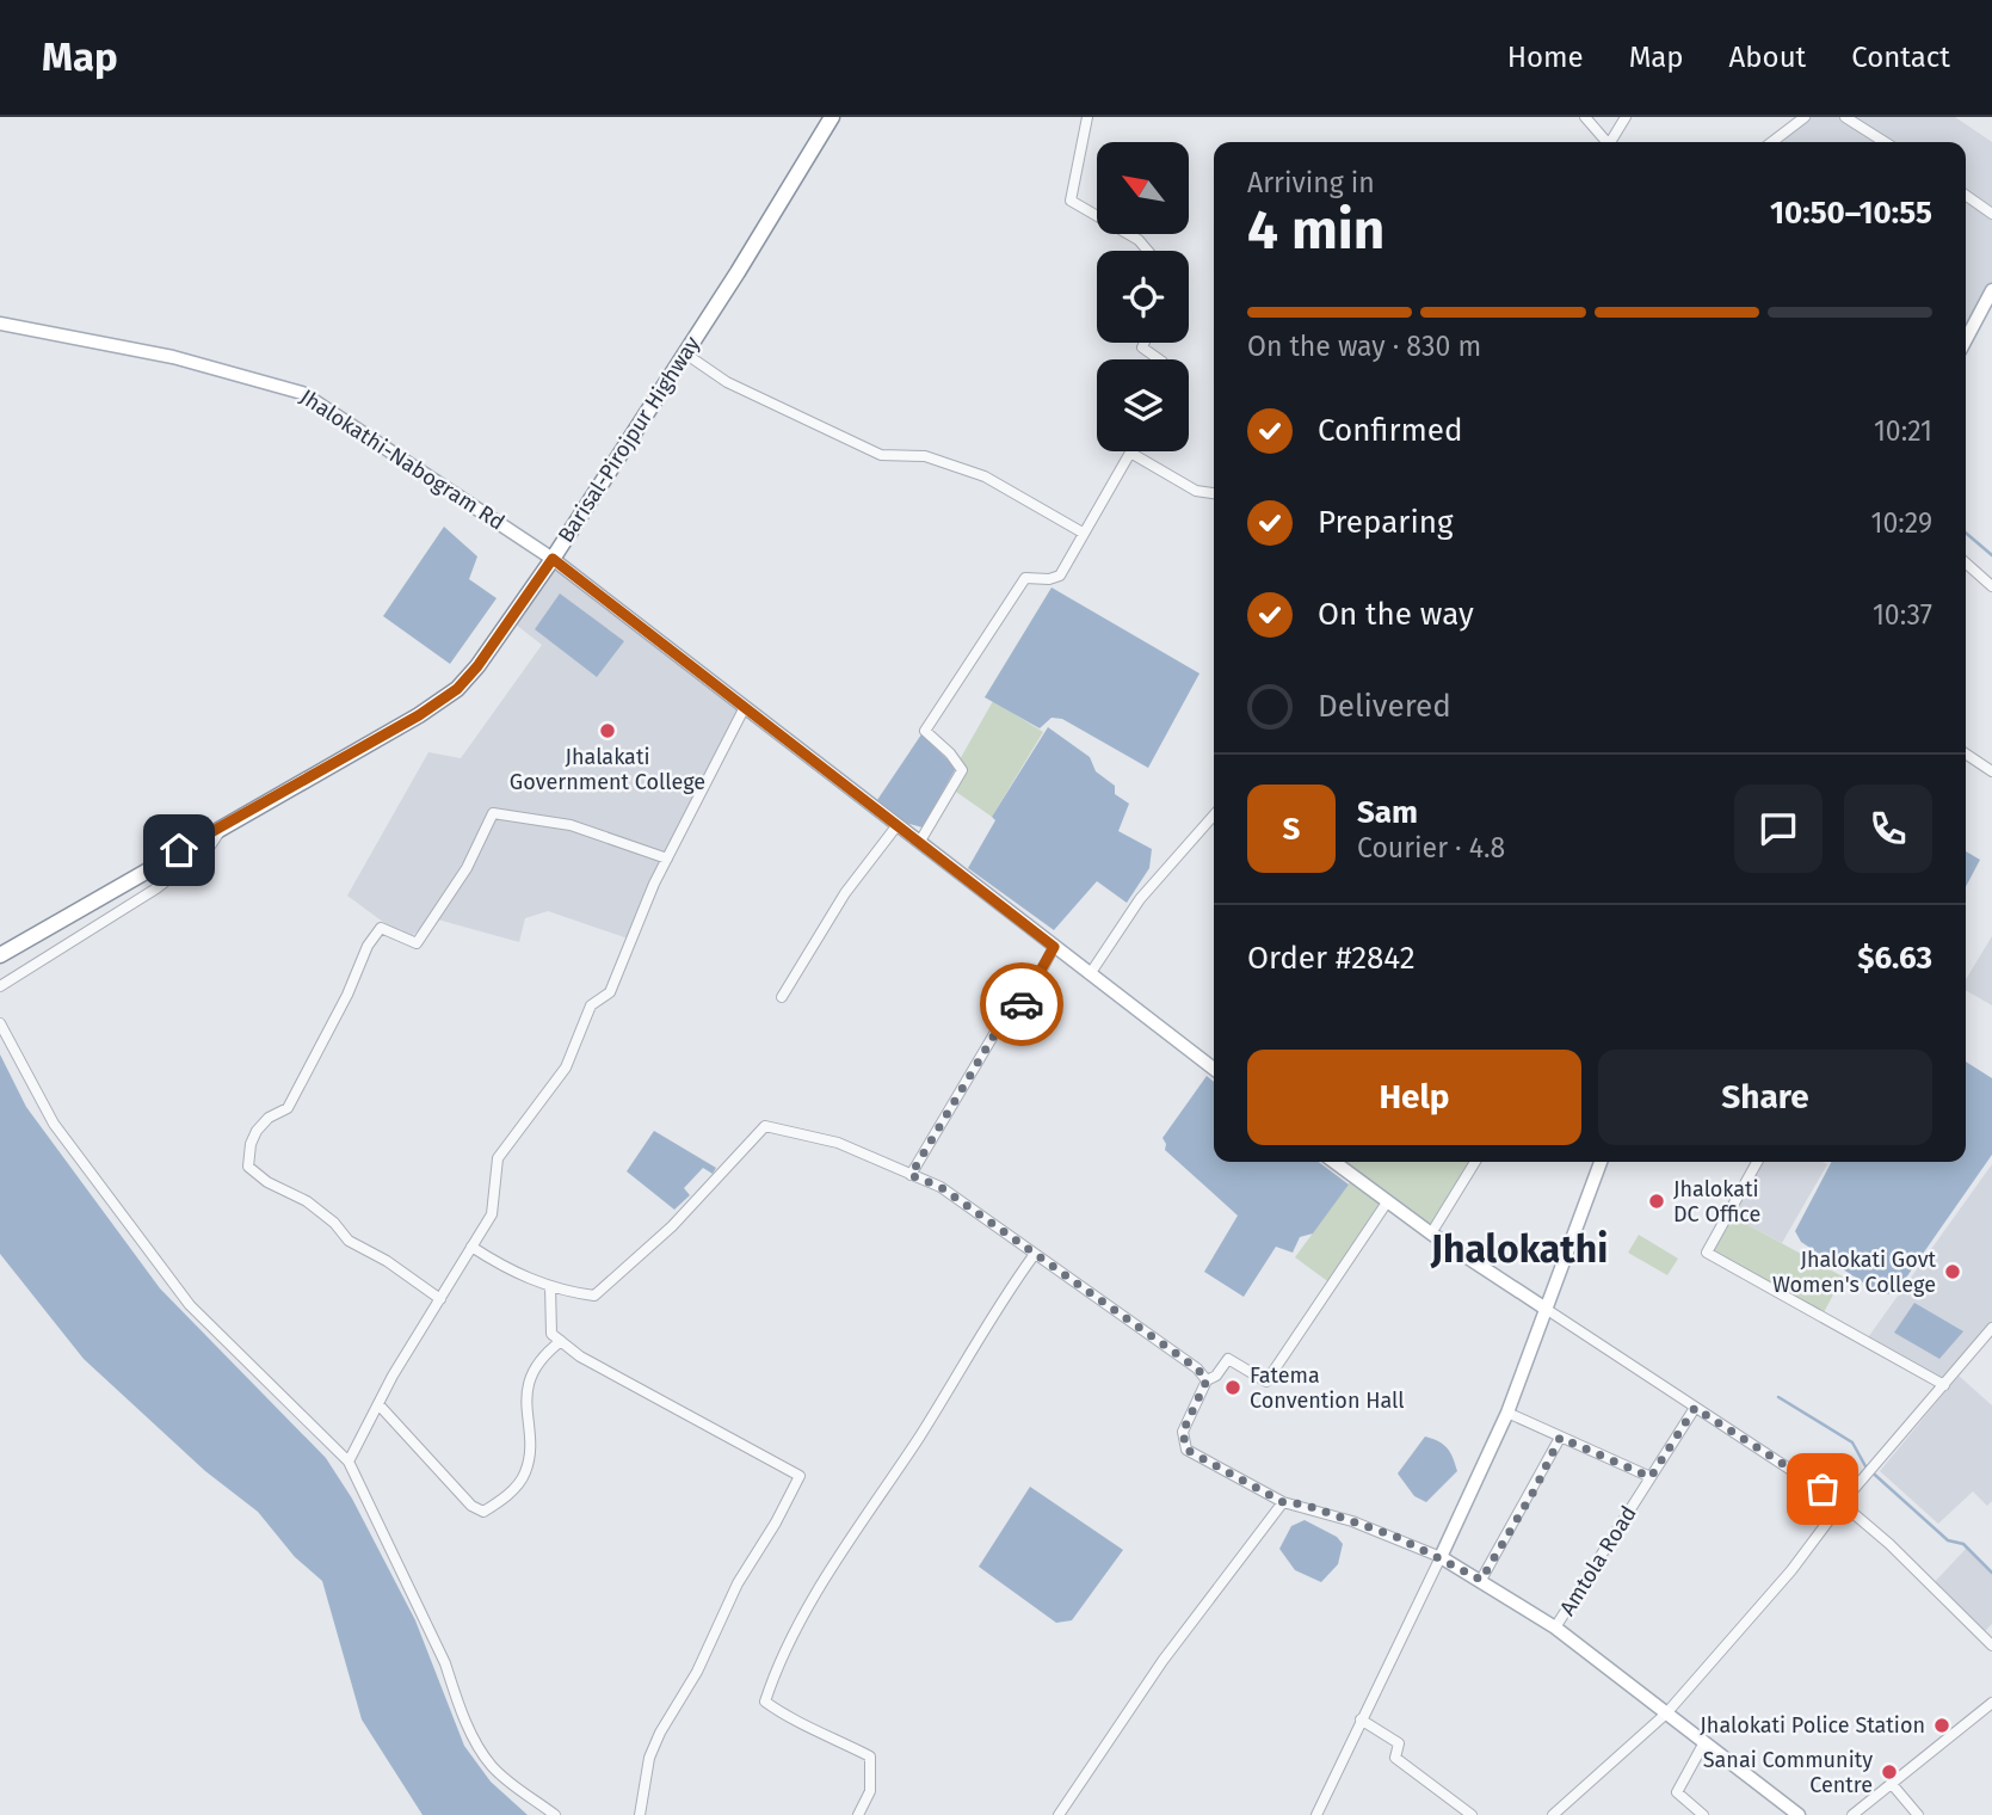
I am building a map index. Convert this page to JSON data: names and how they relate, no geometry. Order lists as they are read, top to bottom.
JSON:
{
  "streets": {
    "highway": ["Barisal-Pirojpur Highway"],
    "main road": ["Jhalokathi-Nabogram Rd"],
    "street": ["Amtola Road"]
  },
  "crossings": [
    ["Barisal-Pirojpur Highway", "Jhalokathi-Nabogram Rd"]
  ],
  "districts": ["Jhalokathi"],
  "places": [
    "Jhalakati Government College",
    "Jhalokati DC Office",
    "Jhalokati Govt Women's College",
    "Fatema Convention Hall",
    "Jhalokati Police Station",
    "Sanai Community Centre"
  ],
  "north": "top left",
  "page": {
    "header": "Map",
    "nav": [
      "Home",
      "Map",
      "About",
      "Contact"
    ],
    "heading": ["4 min", "Arriving in", "10:50–10:55"],
    "panel": [
      "Sam",
      "Courier · 4.8",
      "Order #2842",
      "$6.63"
    ],
    "bar": "On the way · 830 m",
    "list": [
      ["Confirmed", "10:21"],
      ["Preparing", "10:29"],
      ["On the way", "10:37"],
      "Delivered"
    ],
    "round": "S",
    "buttons": ["Help", "Share"]
  }
}
